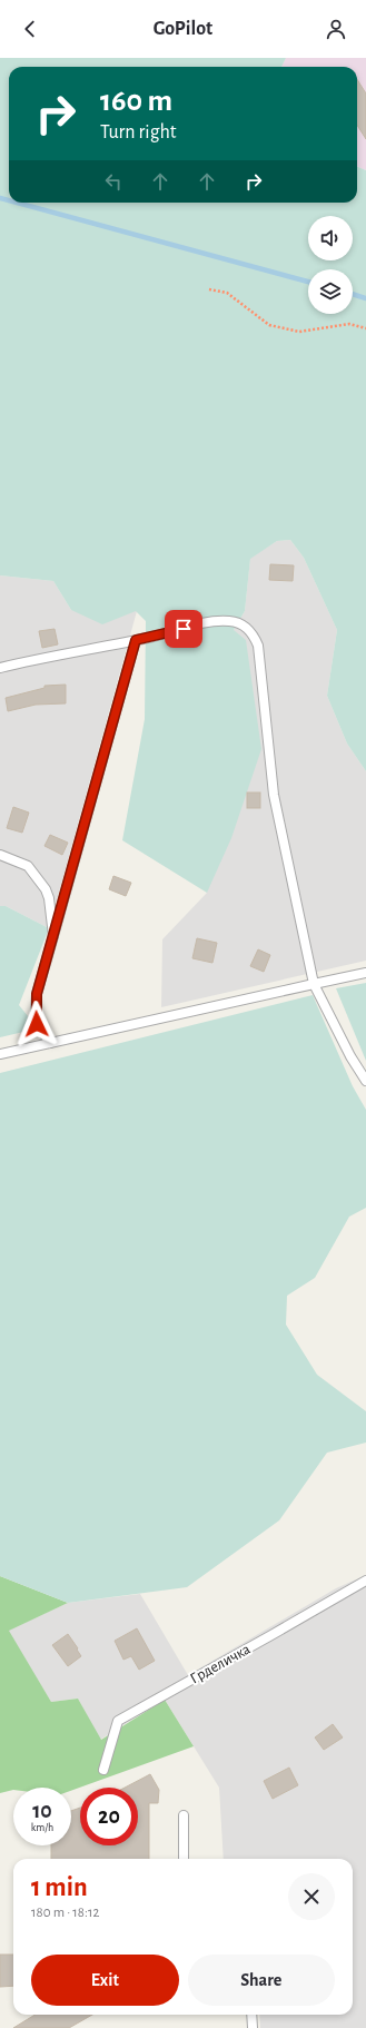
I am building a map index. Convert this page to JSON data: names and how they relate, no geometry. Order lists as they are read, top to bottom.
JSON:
{
  "streets": {
    "lane": ["Грделичка"]
  },
  "page": {
    "header": "GoPilot",
    "turn": ["160 m", "Turn right"],
    "speed": "10 km/h",
    "limit": "20",
    "heading": ["1 min", "180 m · 18:12"],
    "buttons": ["Exit", "Share"]
  }
}
